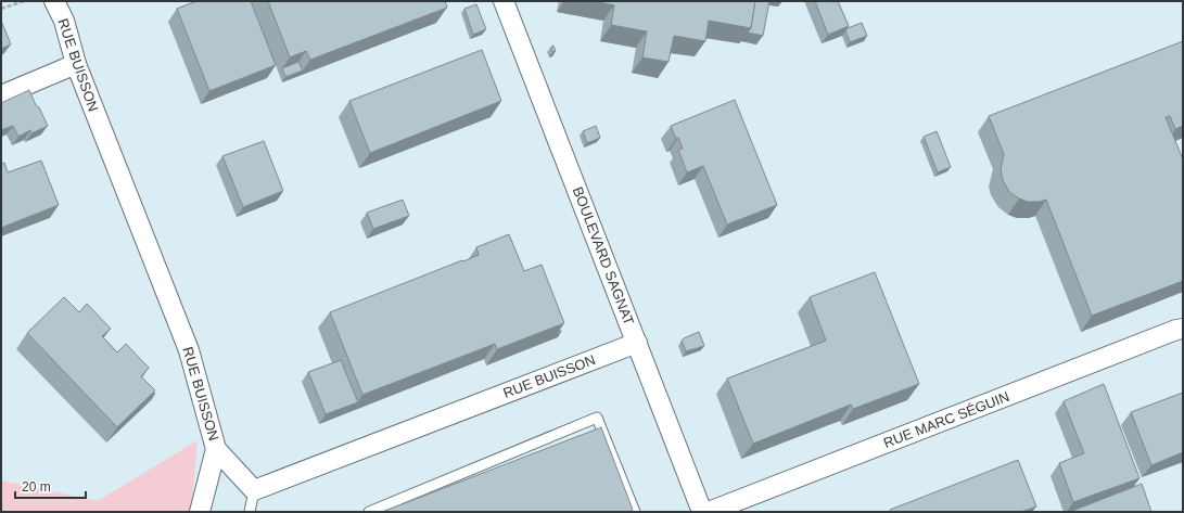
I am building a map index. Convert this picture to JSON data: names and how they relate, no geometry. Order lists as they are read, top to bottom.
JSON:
{
  "streets": {
    "street": ["RUE BUISSON", "BOULEVARD SAGNAT", "RUE MARC SÉGUIN"]
  },
  "crossings": [
    ["RUE BUISSON", "BOULEVARD SAGNAT"]
  ],
  "scale_bar": "20 m"
}
